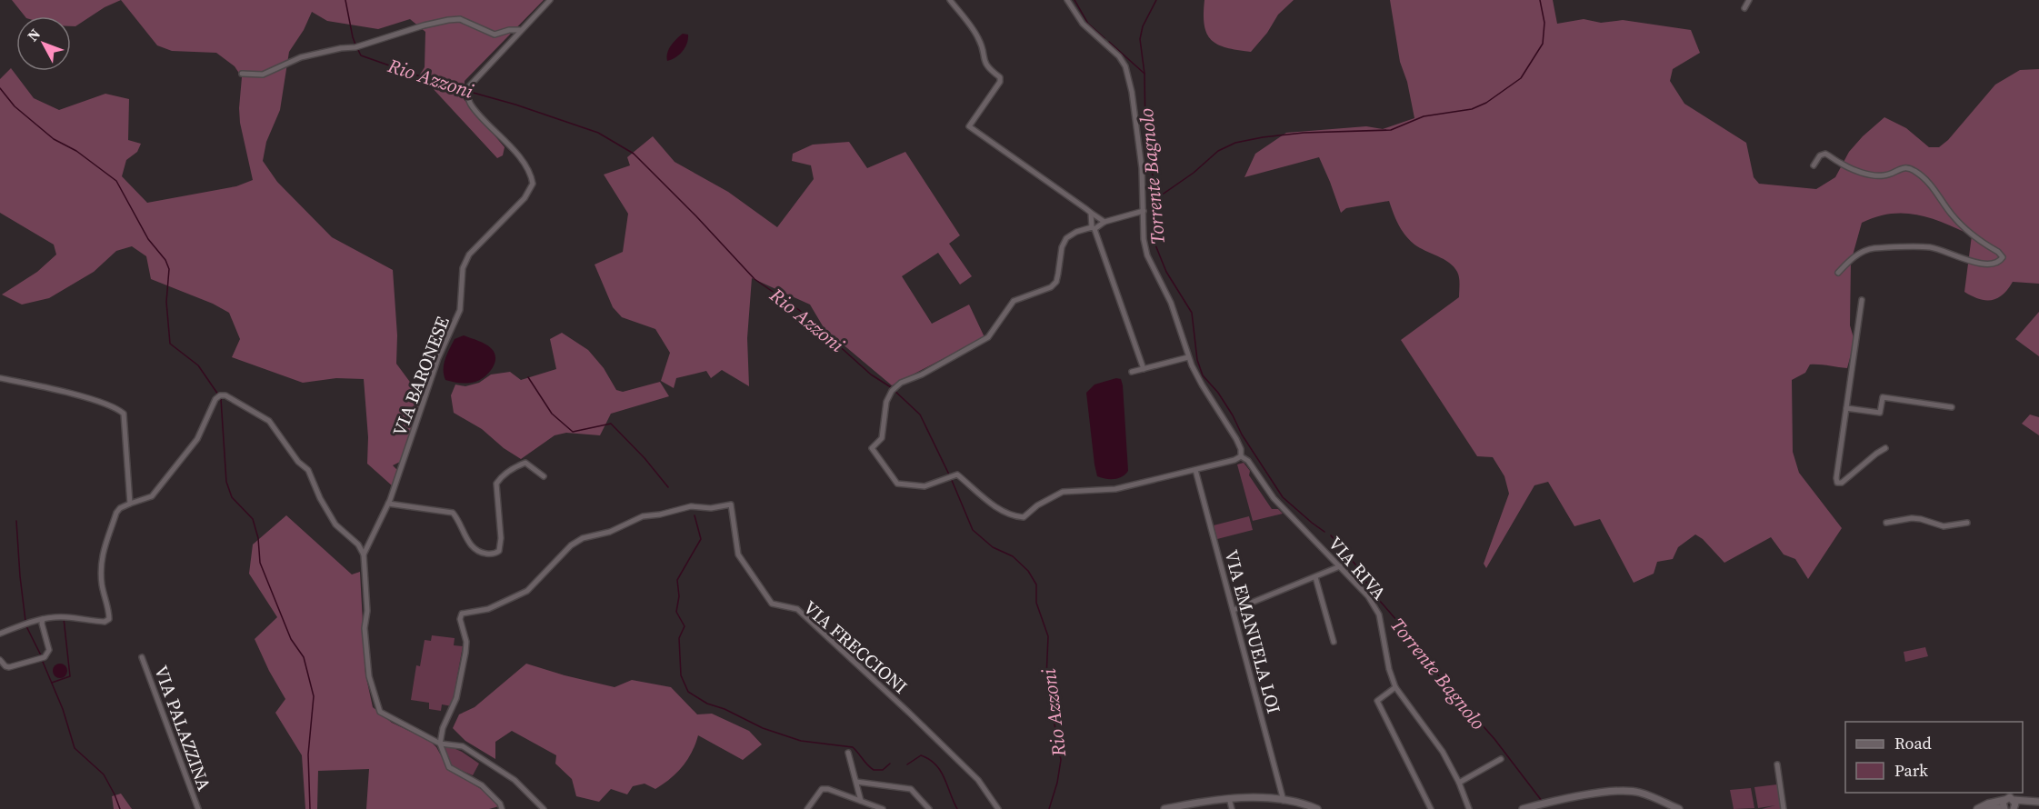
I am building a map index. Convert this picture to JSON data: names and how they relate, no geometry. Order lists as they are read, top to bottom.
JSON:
{
  "streets": {
    "street": [
      "VIA BARONESE",
      "VIA RIVA",
      "VIA EMANUELA LOI",
      "VIA FRECCIONI",
      "VIA PALAZZINA"
    ]
  },
  "water": ["Rio Azzoni", "Torrente Bagnolo"],
  "legend": ["Road", "Park"],
  "north": "top left"
}
